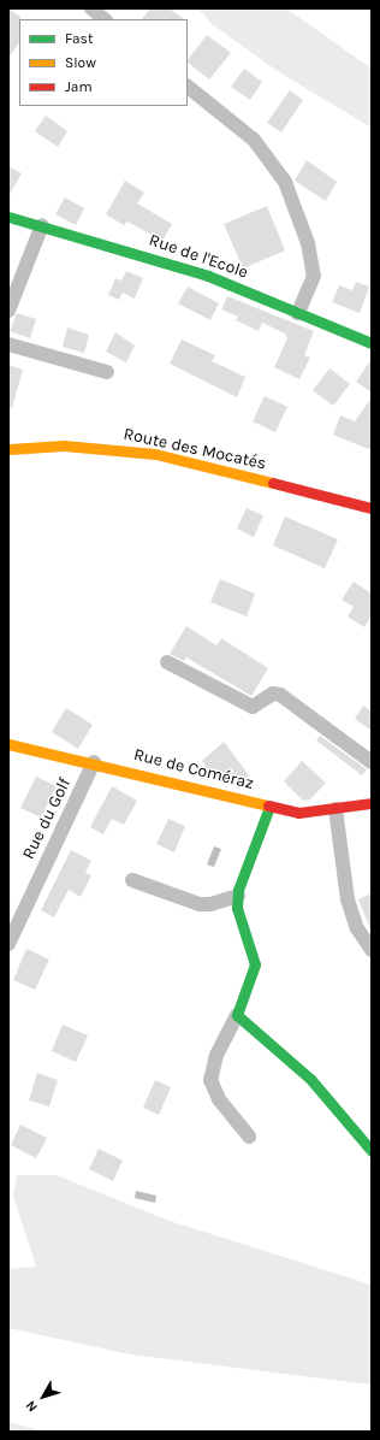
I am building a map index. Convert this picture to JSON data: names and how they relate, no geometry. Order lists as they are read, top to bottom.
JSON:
{
  "streets": {
    "street": [
      "Rue de l'Ecole",
      "Route des Mocatés",
      "Rue de Coméraz",
      "Rue du Golf"
    ]
  },
  "crossings": [
    ["Rue de Coméraz", "Rue du Golf"]
  ],
  "legend": ["Fast", "Slow", "Jam"],
  "north": "bottom left"
}
